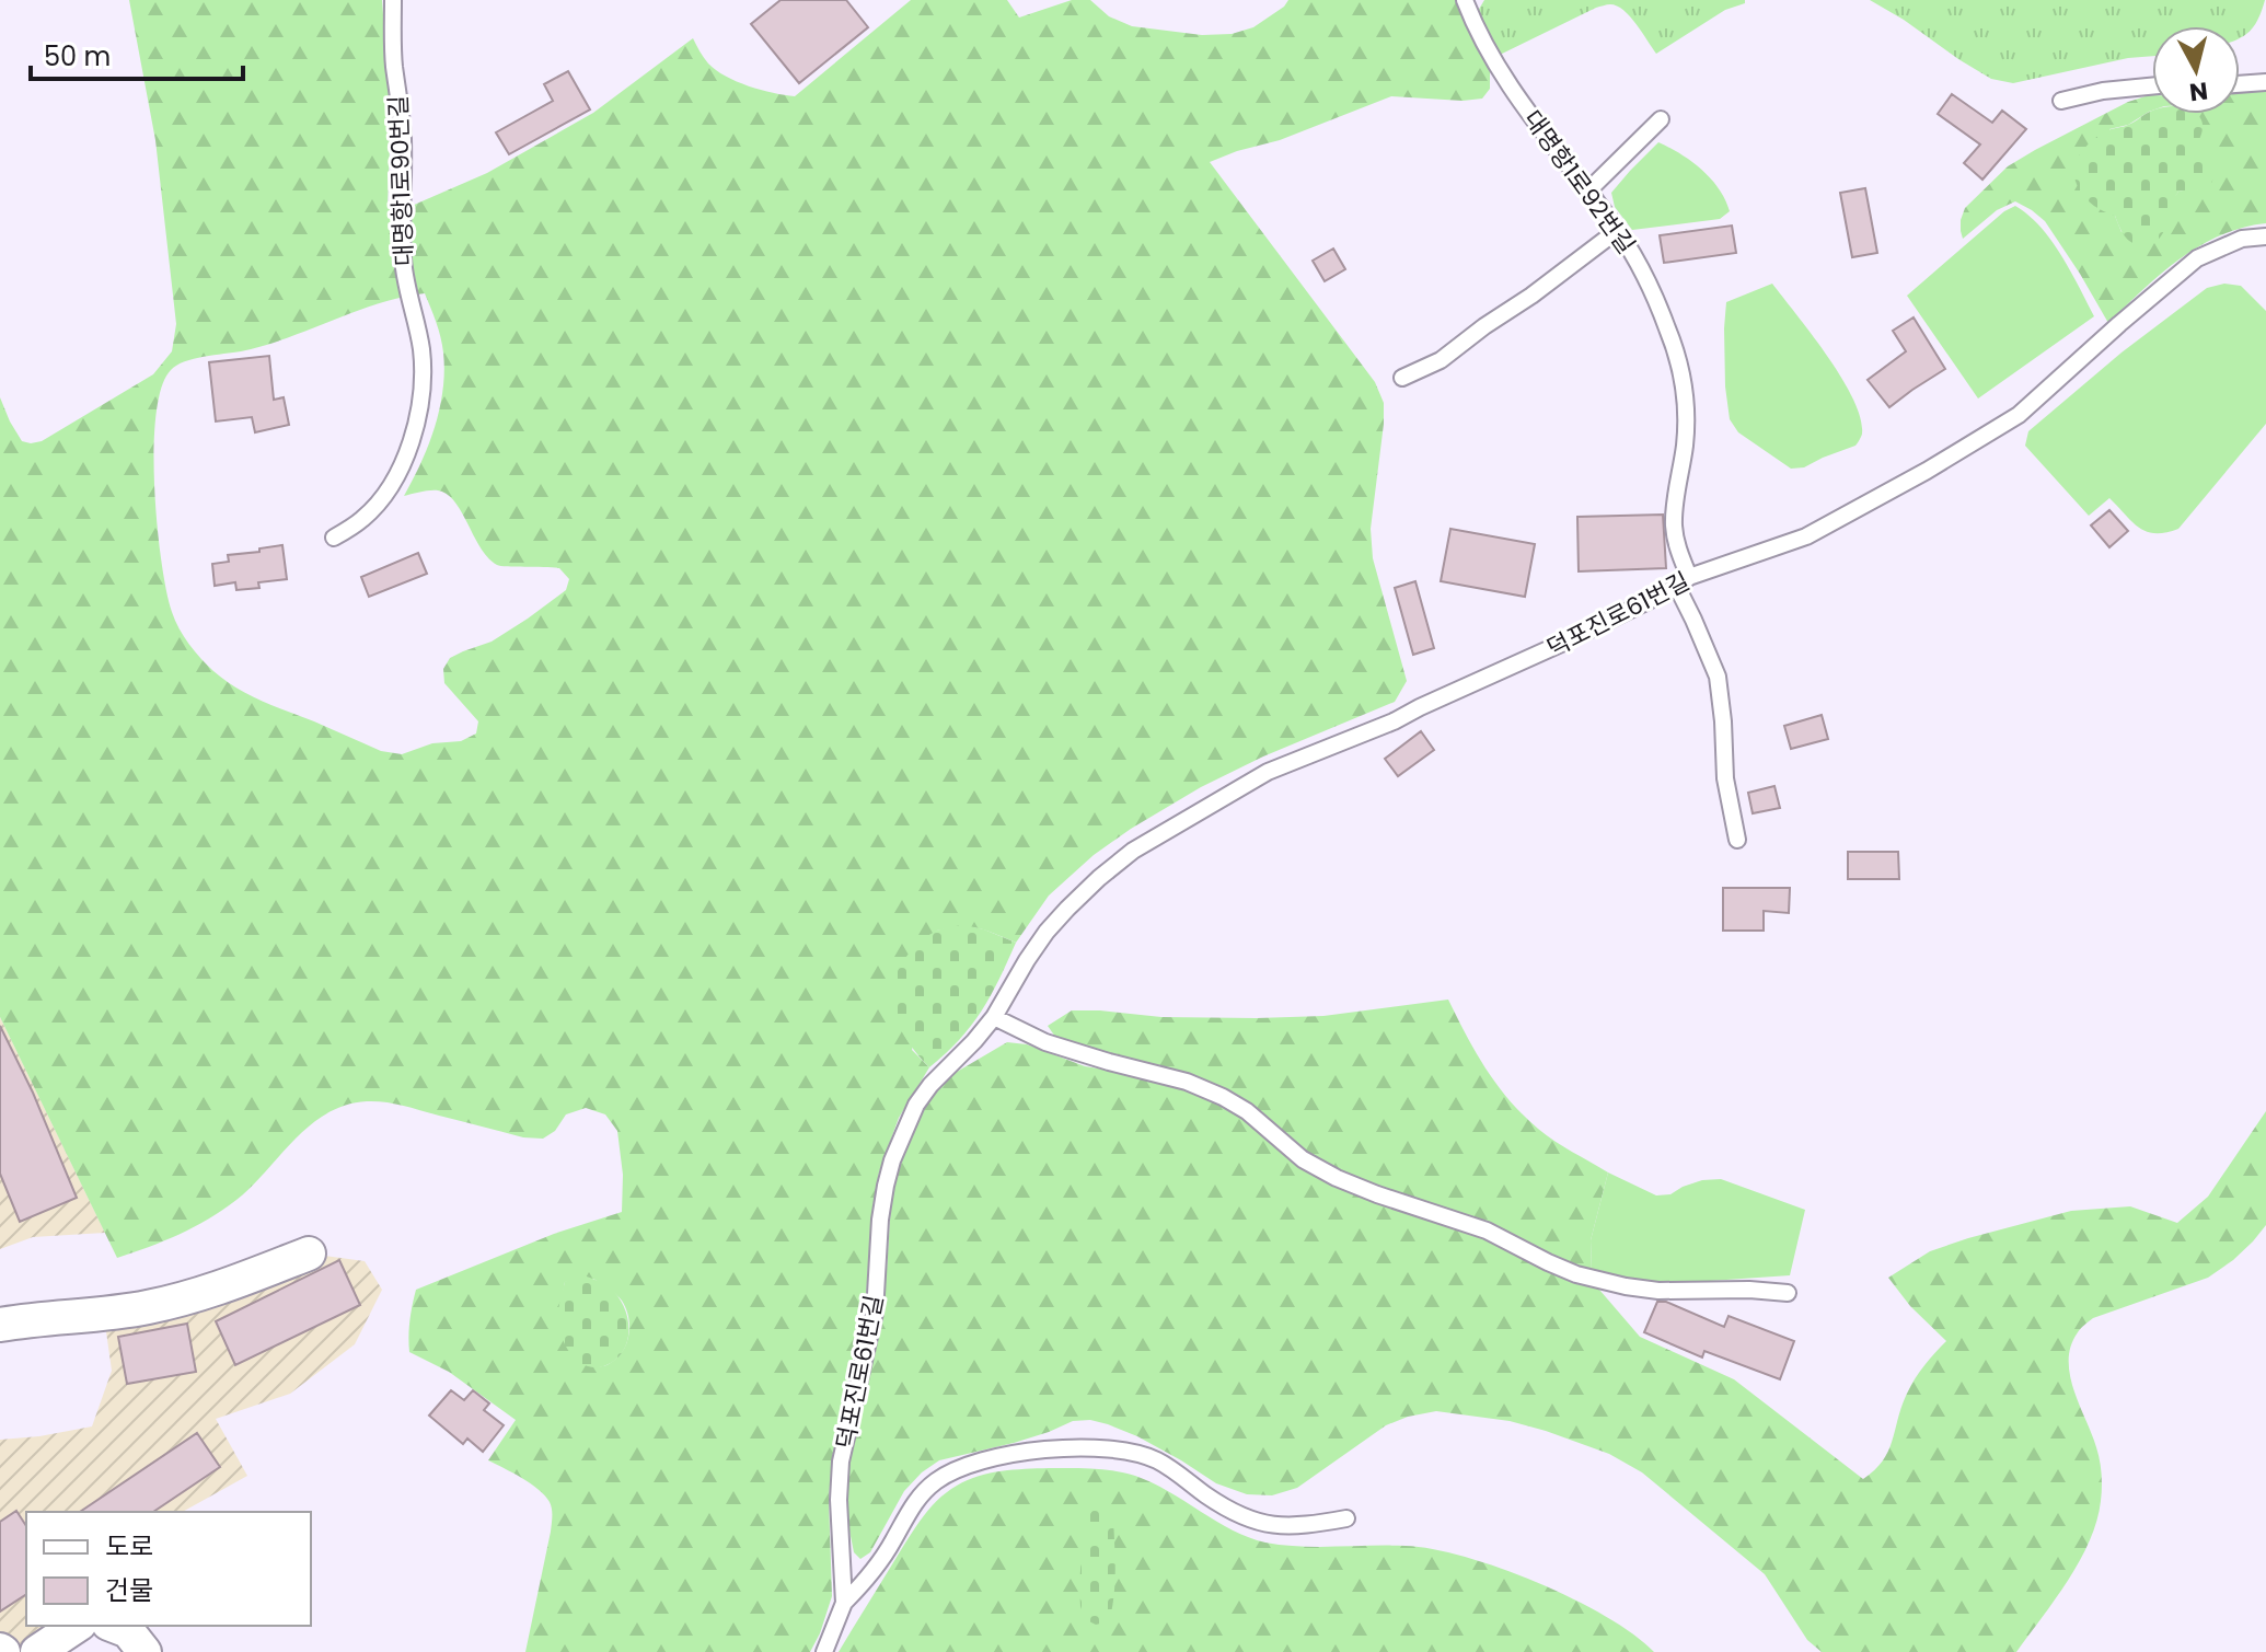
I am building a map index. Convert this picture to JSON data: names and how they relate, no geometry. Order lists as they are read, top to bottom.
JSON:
{
  "streets": {
    "lane": ["대명항1로90번길", "대명항1로92번길", "덕포진로61번길"]
  },
  "crossings": [
    ["대명항1로92번길", "덕포진로61번길"]
  ],
  "legend": ["도로", "건물"],
  "scale_bar": "50 m",
  "north": "bottom"
}
